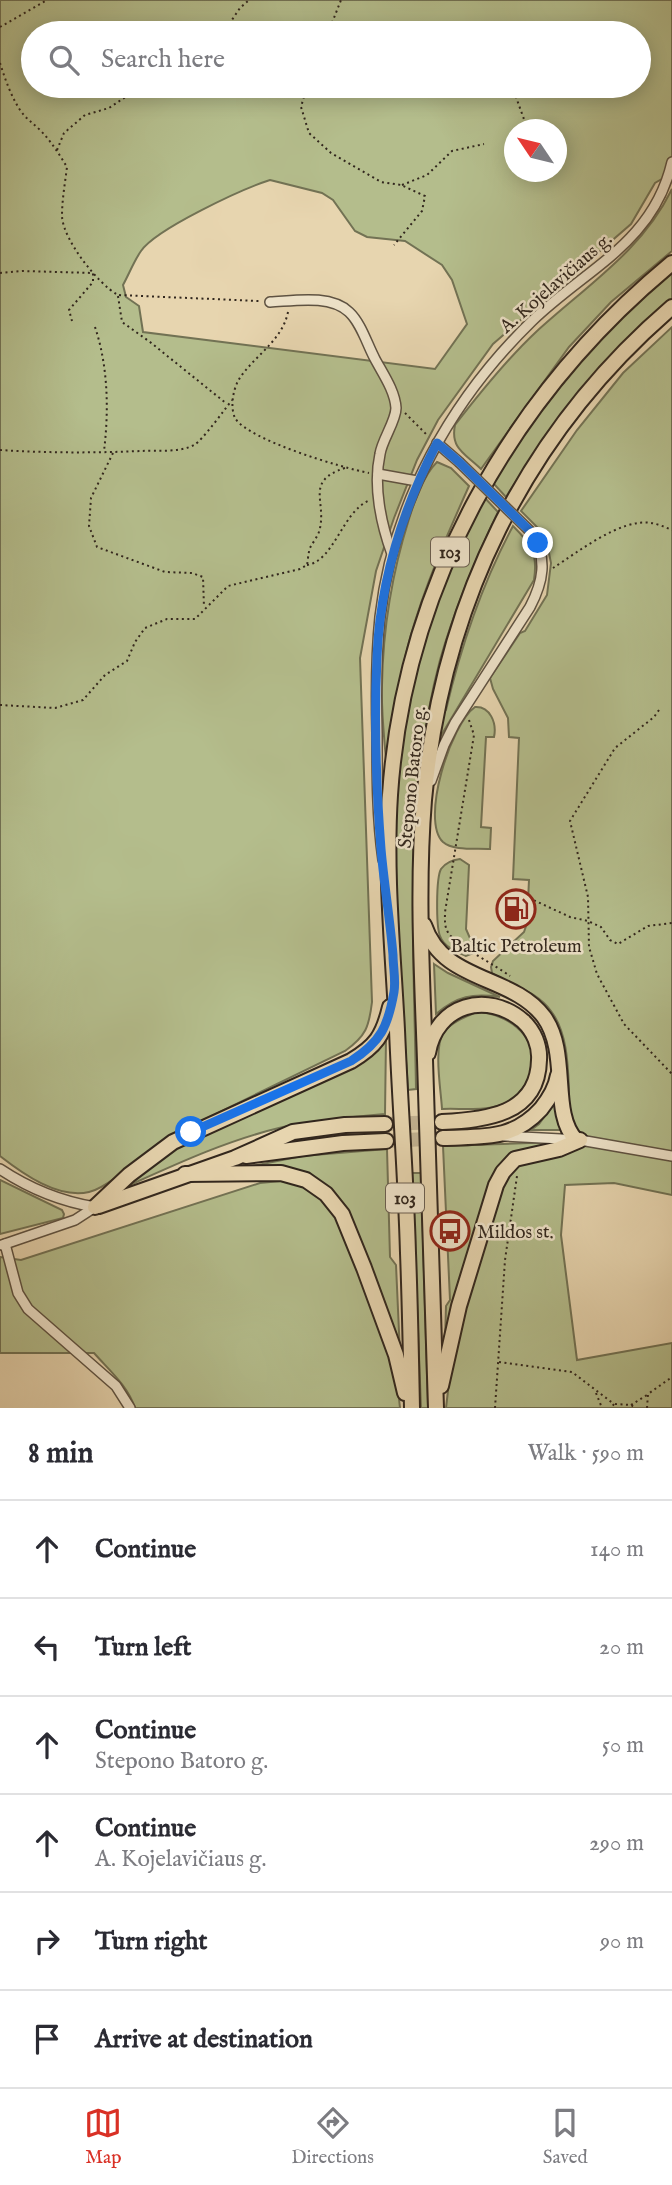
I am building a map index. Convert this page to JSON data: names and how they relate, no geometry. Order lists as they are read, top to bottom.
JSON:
{
  "streets": {
    "main road": ["103", "Stepono Batoro g."],
    "street": ["A. Kojelavičiaus g."]
  },
  "crossings": [
    ["A. Kojelavičiaus g.", "Stepono Batoro g."]
  ],
  "places": {
    "fuel station": ["Baltic Petroleum"],
    "bus stop": ["Mildos st."]
  },
  "north": "top left",
  "page": {
    "search": "Search here",
    "heading": ["8 min", "Walk · 590 m"],
    "list": [
      ["Continue", "140 m"],
      ["Turn left", "20 m"],
      ["Continue", "Stepono Batoro g.", "50 m"],
      ["Continue", "A. Kojelavičiaus g.", "290 m"],
      ["Turn right", "90 m"],
      "Arrive at destination"
    ],
    "nav": ["Map", "Directions", "Saved"]
  }
}
